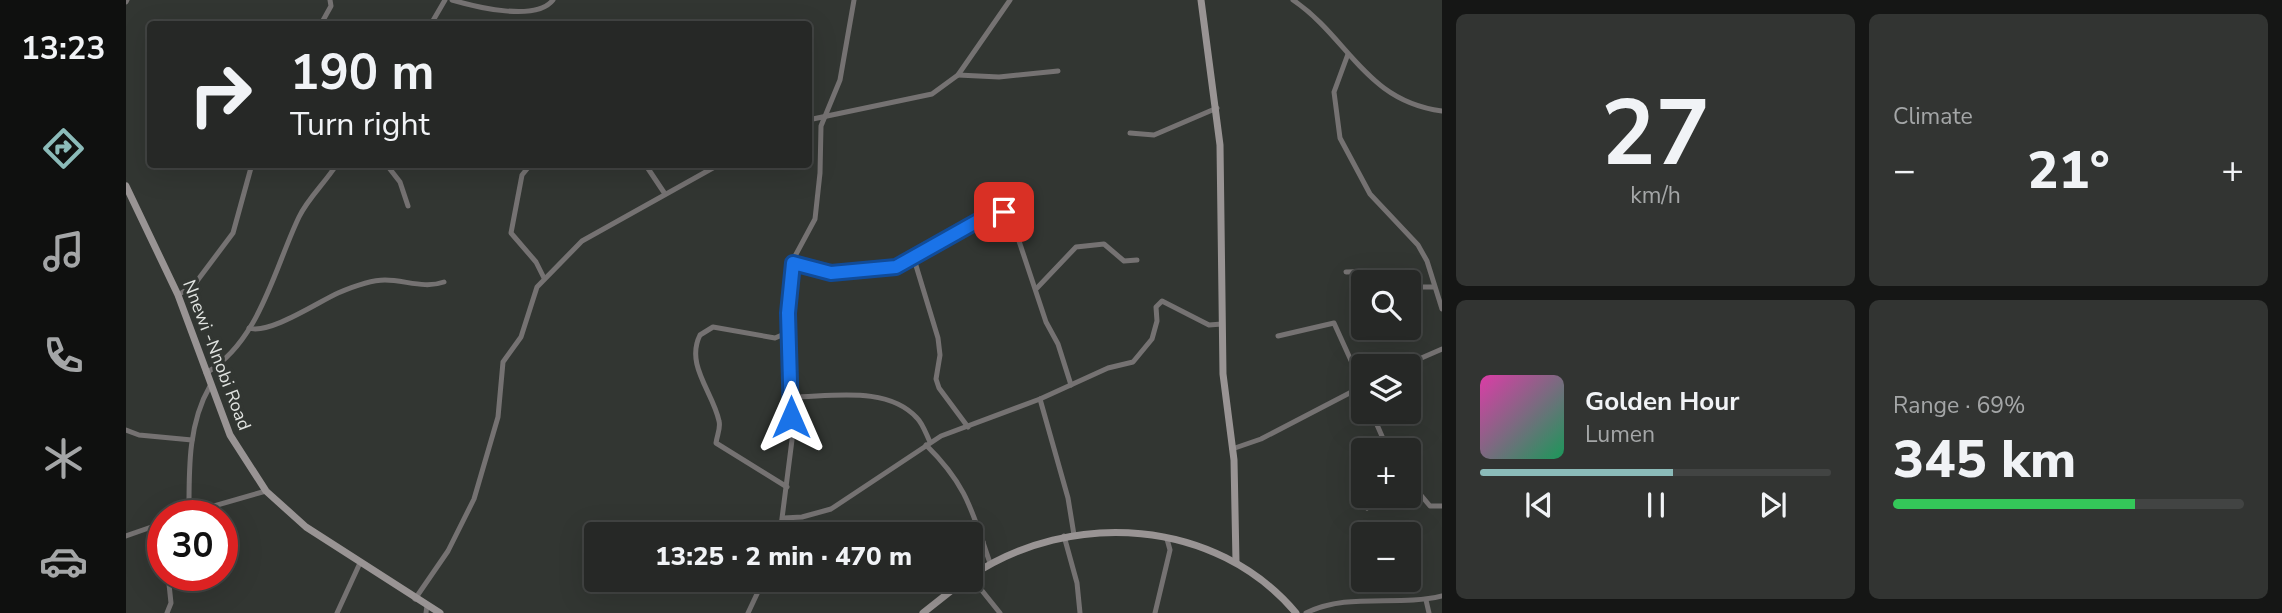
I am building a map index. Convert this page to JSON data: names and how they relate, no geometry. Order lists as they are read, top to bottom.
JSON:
{
  "streets": {
    "main road": ["Nnewi -Nnobi Road"]
  },
  "page": {
    "tabs": "13:23",
    "tile": [
      ["27", "km/h"],
      "Climate",
      ["Range · 69%", "345 km"]
    ],
    "turn": ["190 m", "Turn right"],
    "heat": ["−", "21°", "+"],
    "map_buttons": ["+", "−"],
    "song": ["Golden Hour", "Lumen"],
    "limit": "30",
    "trip": "13:25 · 2 min · 470 m"
  }
}
